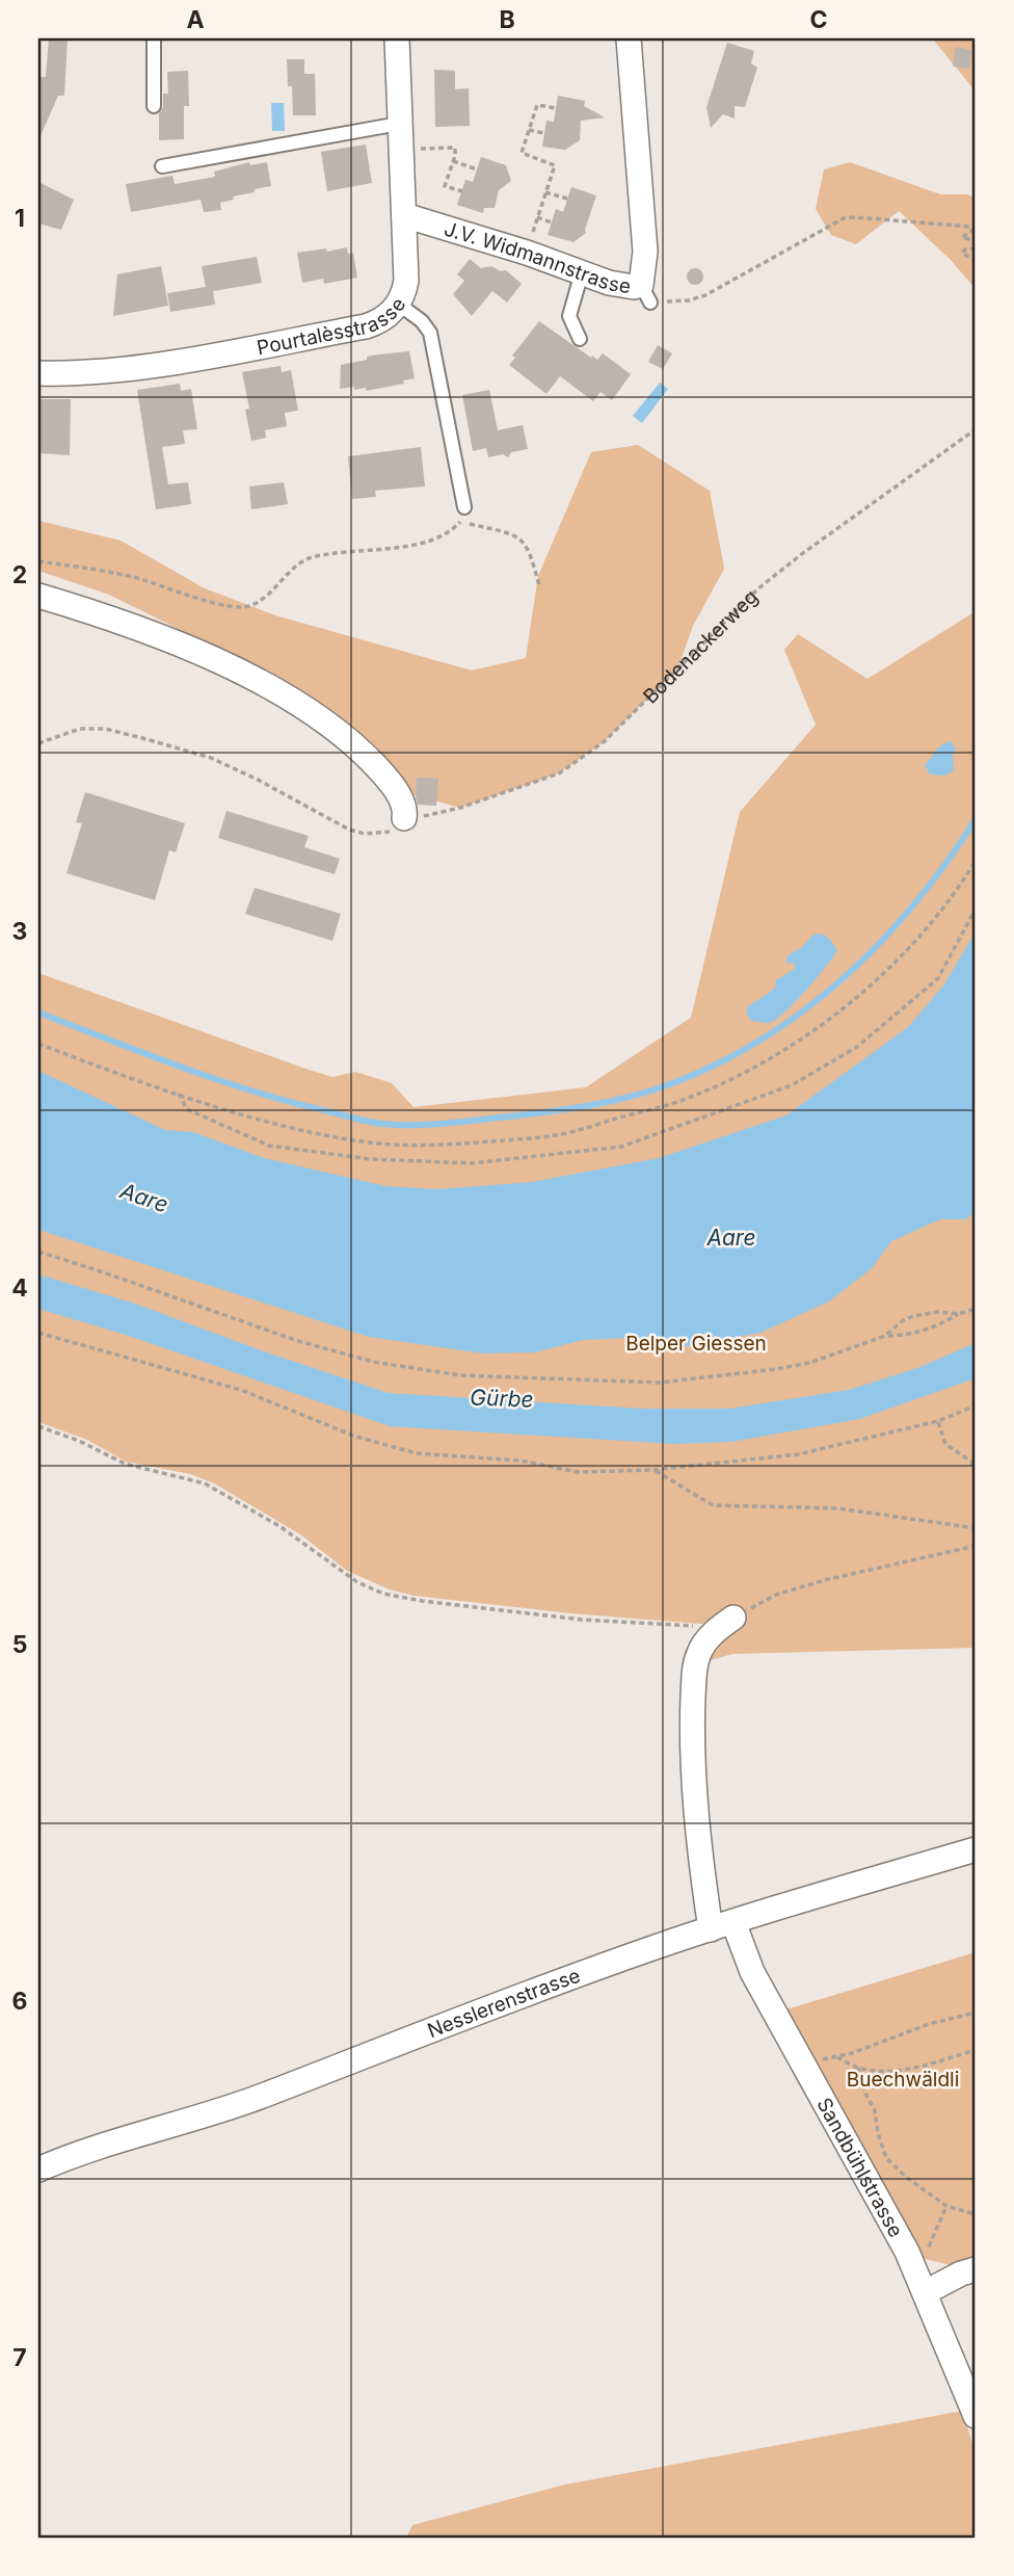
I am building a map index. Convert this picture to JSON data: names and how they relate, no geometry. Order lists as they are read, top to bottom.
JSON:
{
  "streets": {
    "street": [
      "J.V. Widmannstrasse",
      "Pourtalèsstrasse",
      "Nesslerenstrasse",
      "Sandbühlstrasse"
    ],
    "path": ["Bodenackerweg"]
  },
  "crossings": [
    ["J.V. Widmannstrasse", "Pourtalèsstrasse"],
    ["Nesslerenstrasse", "Sandbühlstrasse"]
  ],
  "water": ["Aare", "Gürbe"],
  "parks": ["Belper Giessen", "Buechwäldli"],
  "grid": {
    "columns": ["A", "B", "C"],
    "rows": [
      "1",
      "2",
      "3",
      "4",
      "5",
      "6",
      "7"
    ]
  }
}
